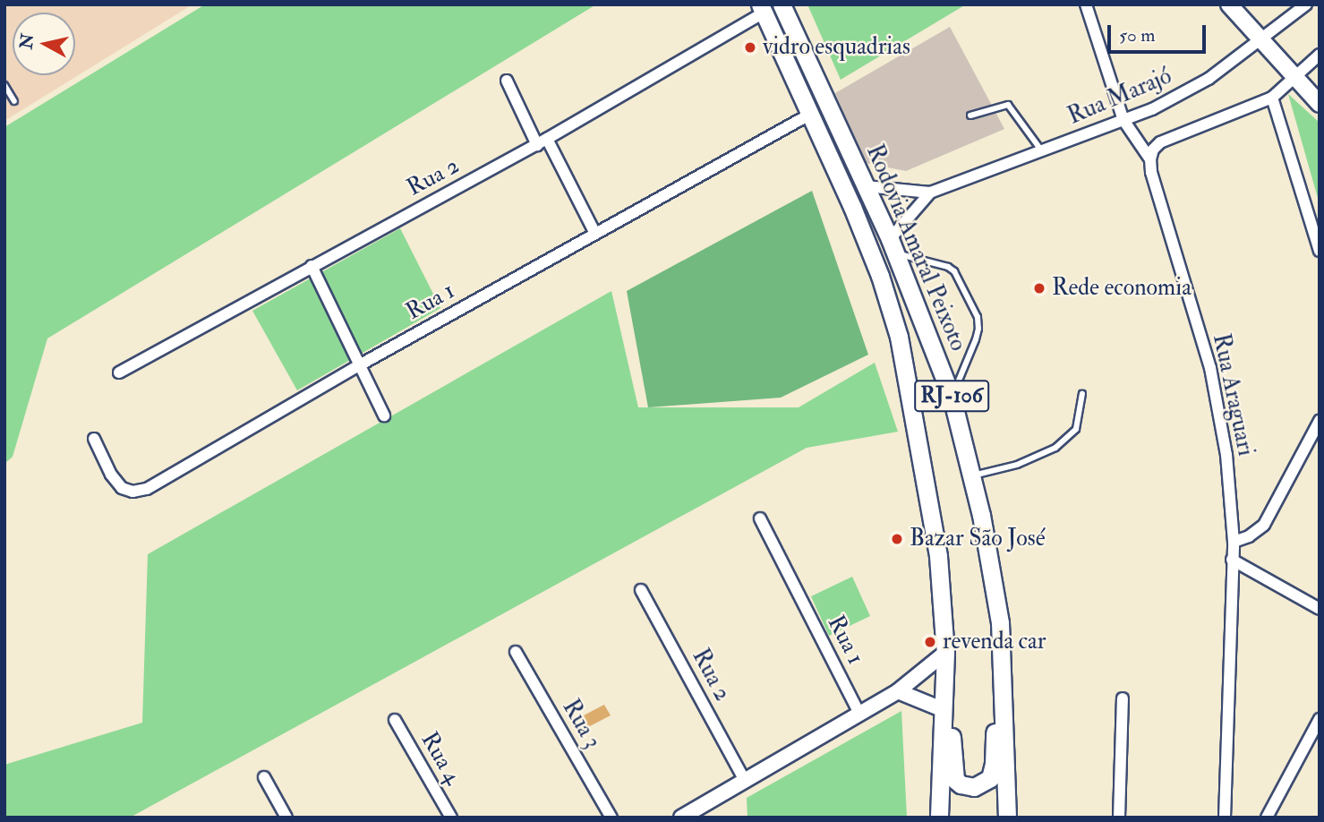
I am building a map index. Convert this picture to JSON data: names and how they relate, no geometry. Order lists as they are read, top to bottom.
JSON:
{
  "streets": {
    "highway": ["Rodovia Amaral Peixoto", "RJ-106"],
    "street": [
      "Rua Marajó",
      "Rua 2",
      "Rua 1",
      "Rua Araguari",
      "Rua 3",
      "Rua 4"
    ]
  },
  "crossings": [
    ["Rua Marajó", "Rodovia Amaral Peixoto"],
    ["Rua 2", "Rodovia Amaral Peixoto"],
    ["Rodovia Amaral Peixoto", "Rua 1"]
  ],
  "places": [
    "vidro esquadrias",
    "Rede economia",
    "Bazar São José",
    "revenda car"
  ],
  "scale_bar": "50 m",
  "north": "left"
}
